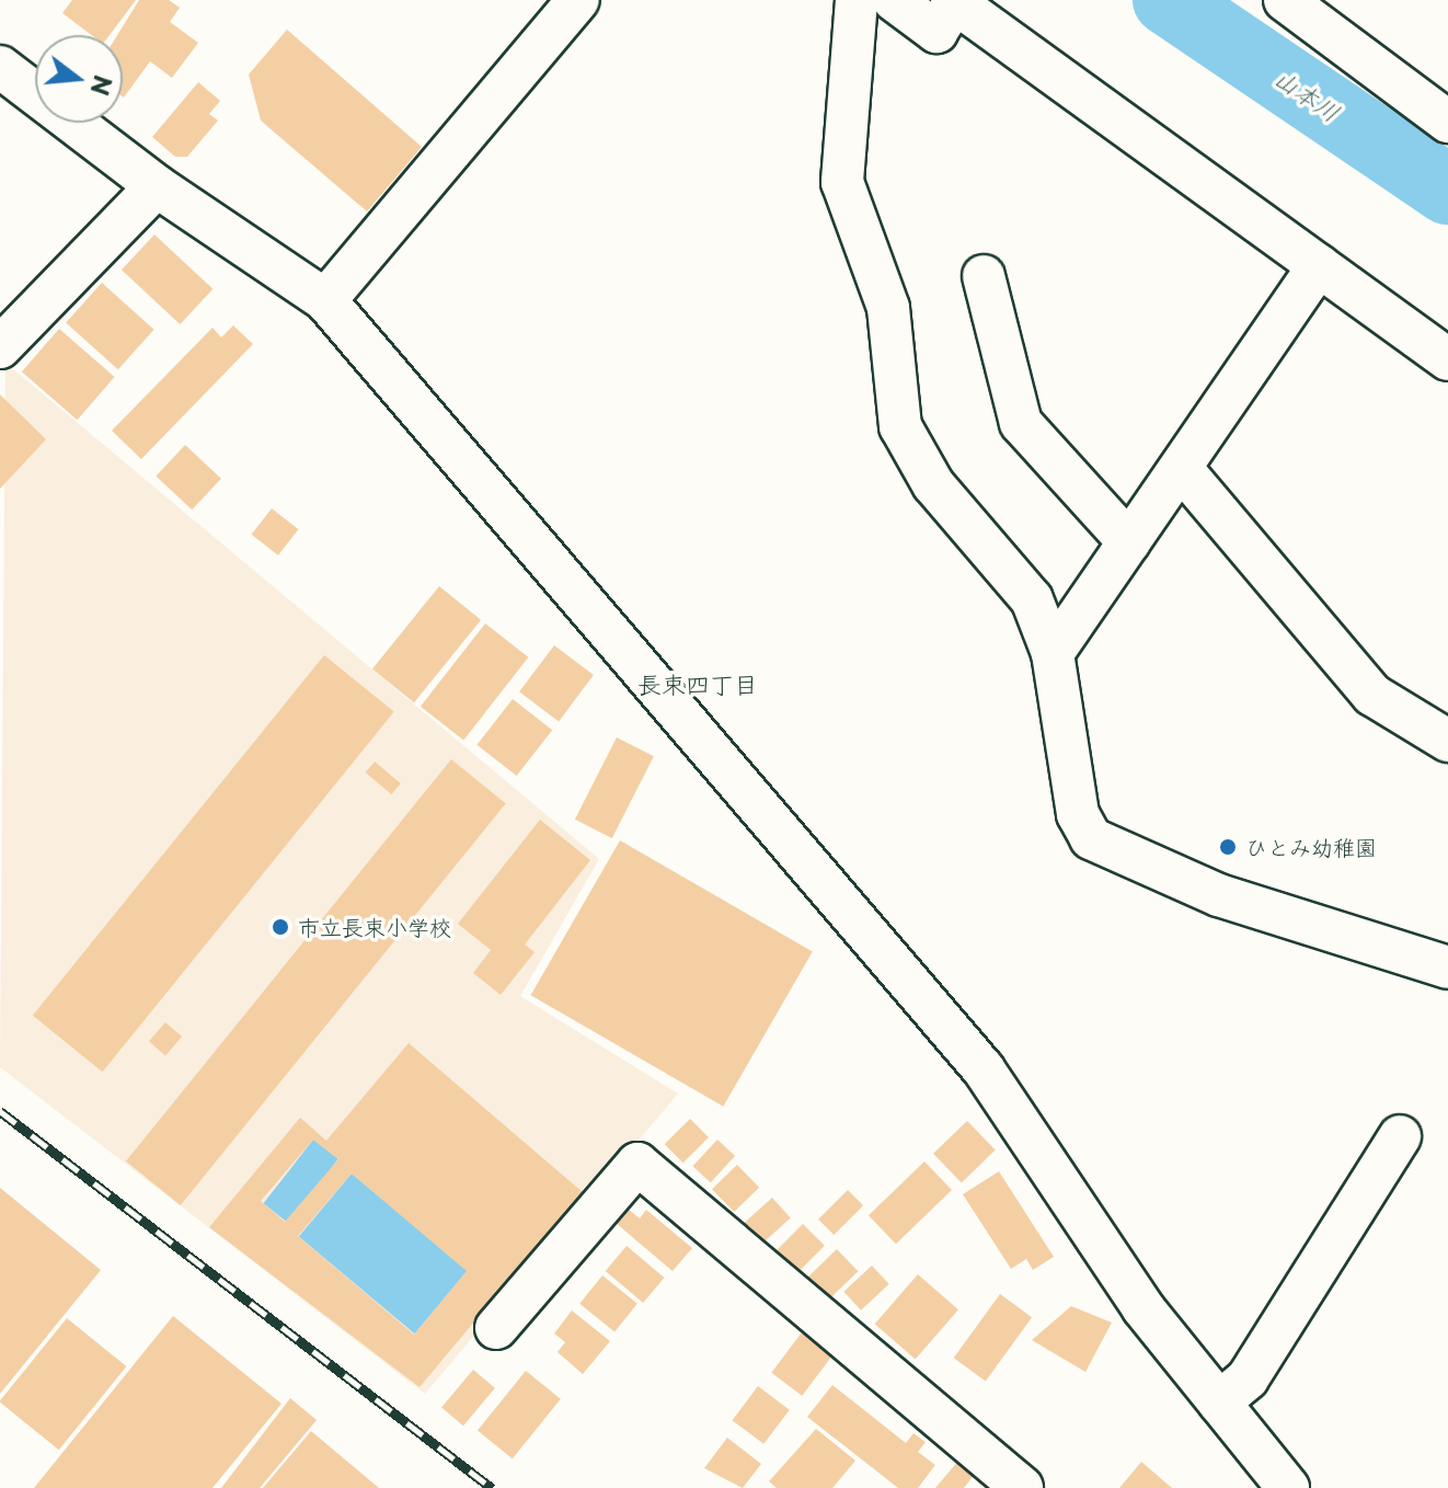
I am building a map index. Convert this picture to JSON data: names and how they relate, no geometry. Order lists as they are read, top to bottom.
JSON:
{
  "districts": ["長束四丁目"],
  "water": ["山本川"],
  "places": ["ひとみ幼稚園", "市立長束小学校"],
  "north": "right"
}
